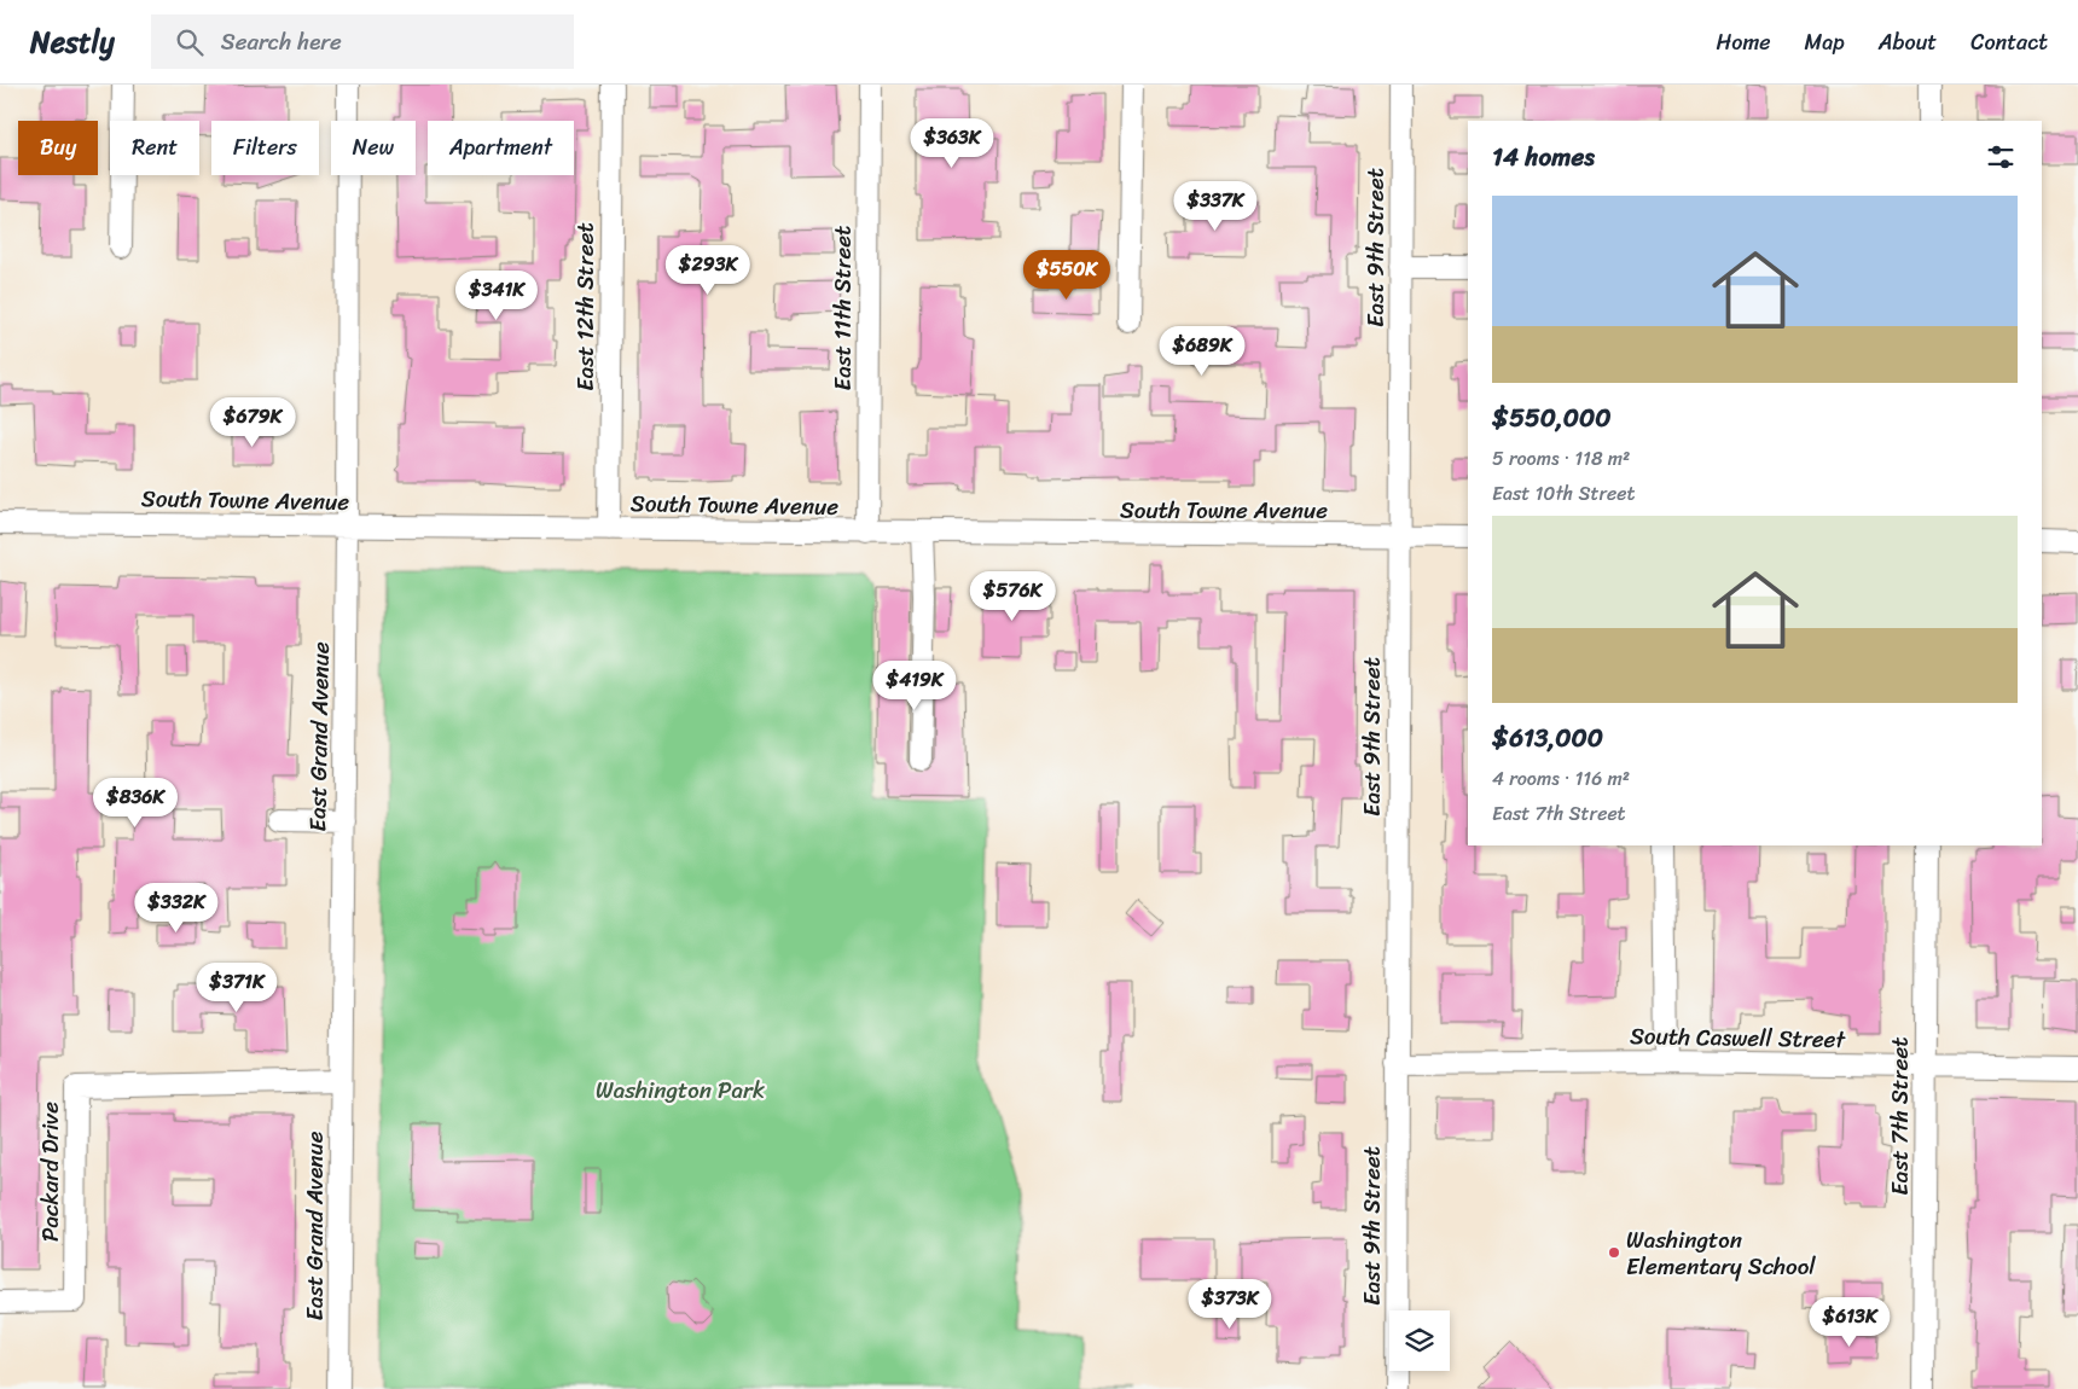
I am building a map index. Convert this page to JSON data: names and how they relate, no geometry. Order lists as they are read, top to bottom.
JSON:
{
  "streets": {
    "street": [
      "East 9th Street",
      "East 12th Street",
      "East 11th Street",
      "South Towne Avenue",
      "East Grand Avenue",
      "South Caswell Street",
      "East 7th Street",
      "Packard Drive"
    ]
  },
  "crossings": [
    ["East 9th Street", "South Towne Avenue"],
    ["East 9th Street", "South Caswell Street"],
    ["East 12th Street", "South Towne Avenue"],
    ["East 11th Street", "South Towne Avenue"],
    ["South Towne Avenue", "East Grand Avenue"],
    ["East Grand Avenue", "Packard Drive"],
    ["South Caswell Street", "East 7th Street"]
  ],
  "parks": ["Washington Park"],
  "places": ["Washington Elementary School"],
  "page": {
    "header": "Nestly",
    "search": "Search here",
    "nav": [
      "Home",
      "Map",
      "About",
      "Contact"
    ],
    "price": [
      "$363K",
      "$337K",
      "$293K",
      "$550K",
      "$341K",
      "$689K",
      "$679K",
      "$576K",
      "$419K",
      "$836K",
      "$332K",
      "$371K",
      "$373K",
      "$613K"
    ],
    "chip": [
      "Buy",
      "Rent",
      "Filters",
      "New",
      "Apartment"
    ],
    "heading": "14 homes",
    "list": [
      {
        "name": "$550,000",
        "note": "5 rooms · 118 m² · East 10th Street"
      },
      {
        "name": "$613,000",
        "note": "4 rooms · 116 m² · East 7th Street"
      }
    ]
  }
}
